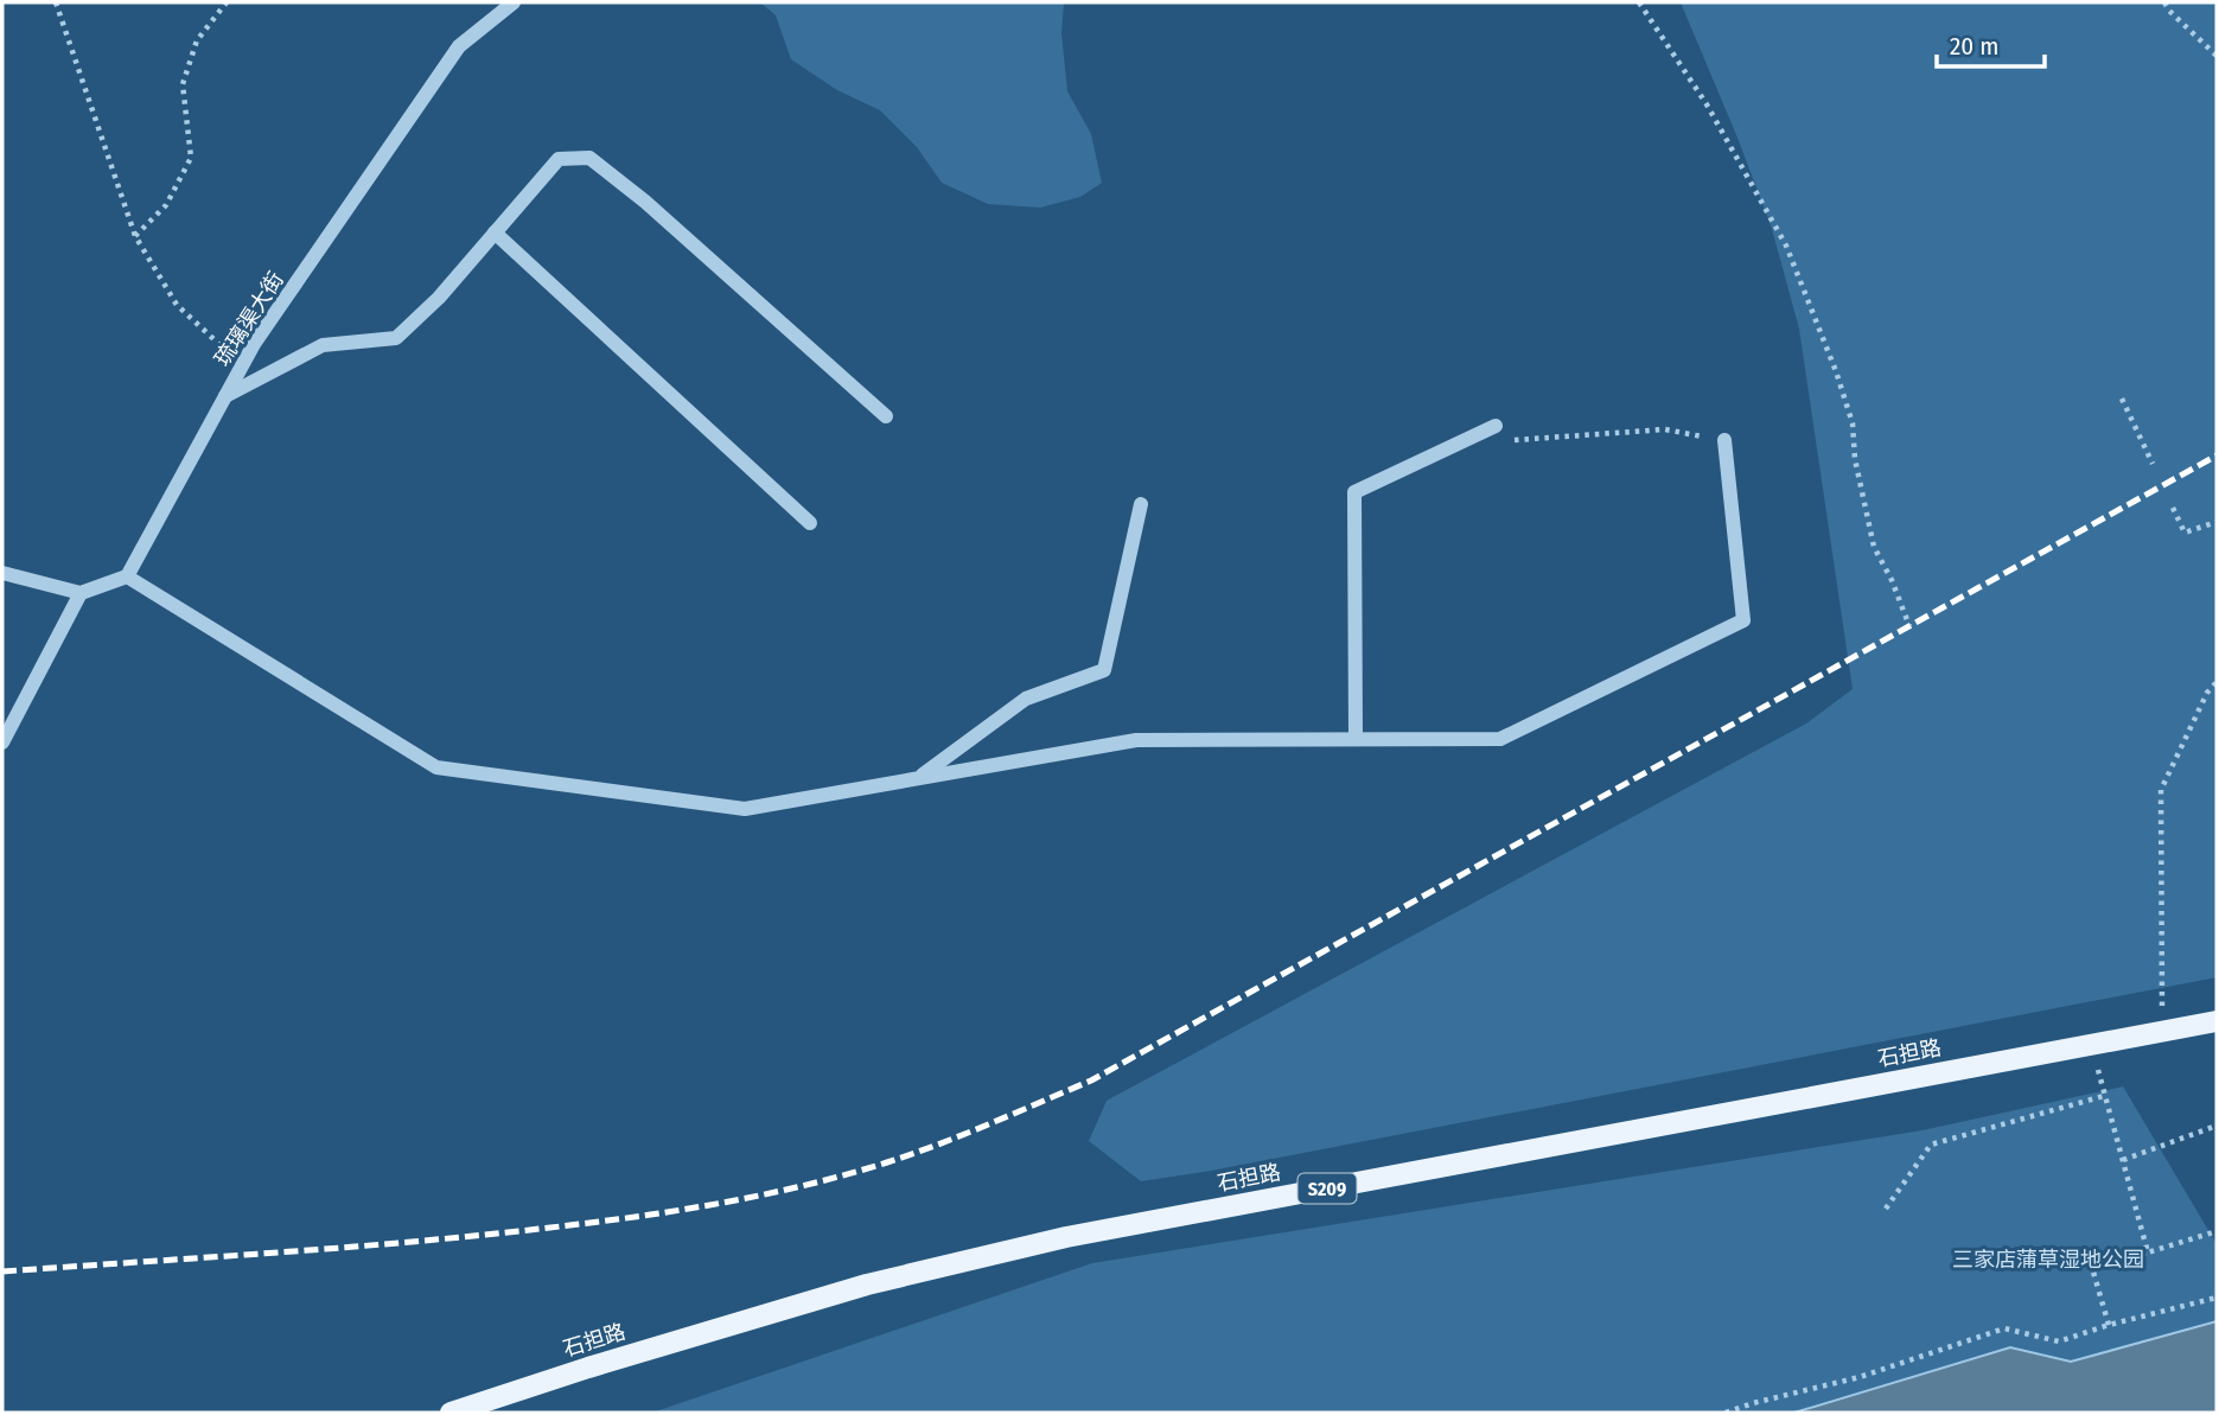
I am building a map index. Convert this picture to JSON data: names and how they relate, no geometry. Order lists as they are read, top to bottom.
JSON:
{
  "streets": {
    "main road": ["石担路", "S209"],
    "street": ["琉璃渠大街"]
  },
  "parks": ["三家店蒲草湿地公园"],
  "scale_bar": "20 m"
}
